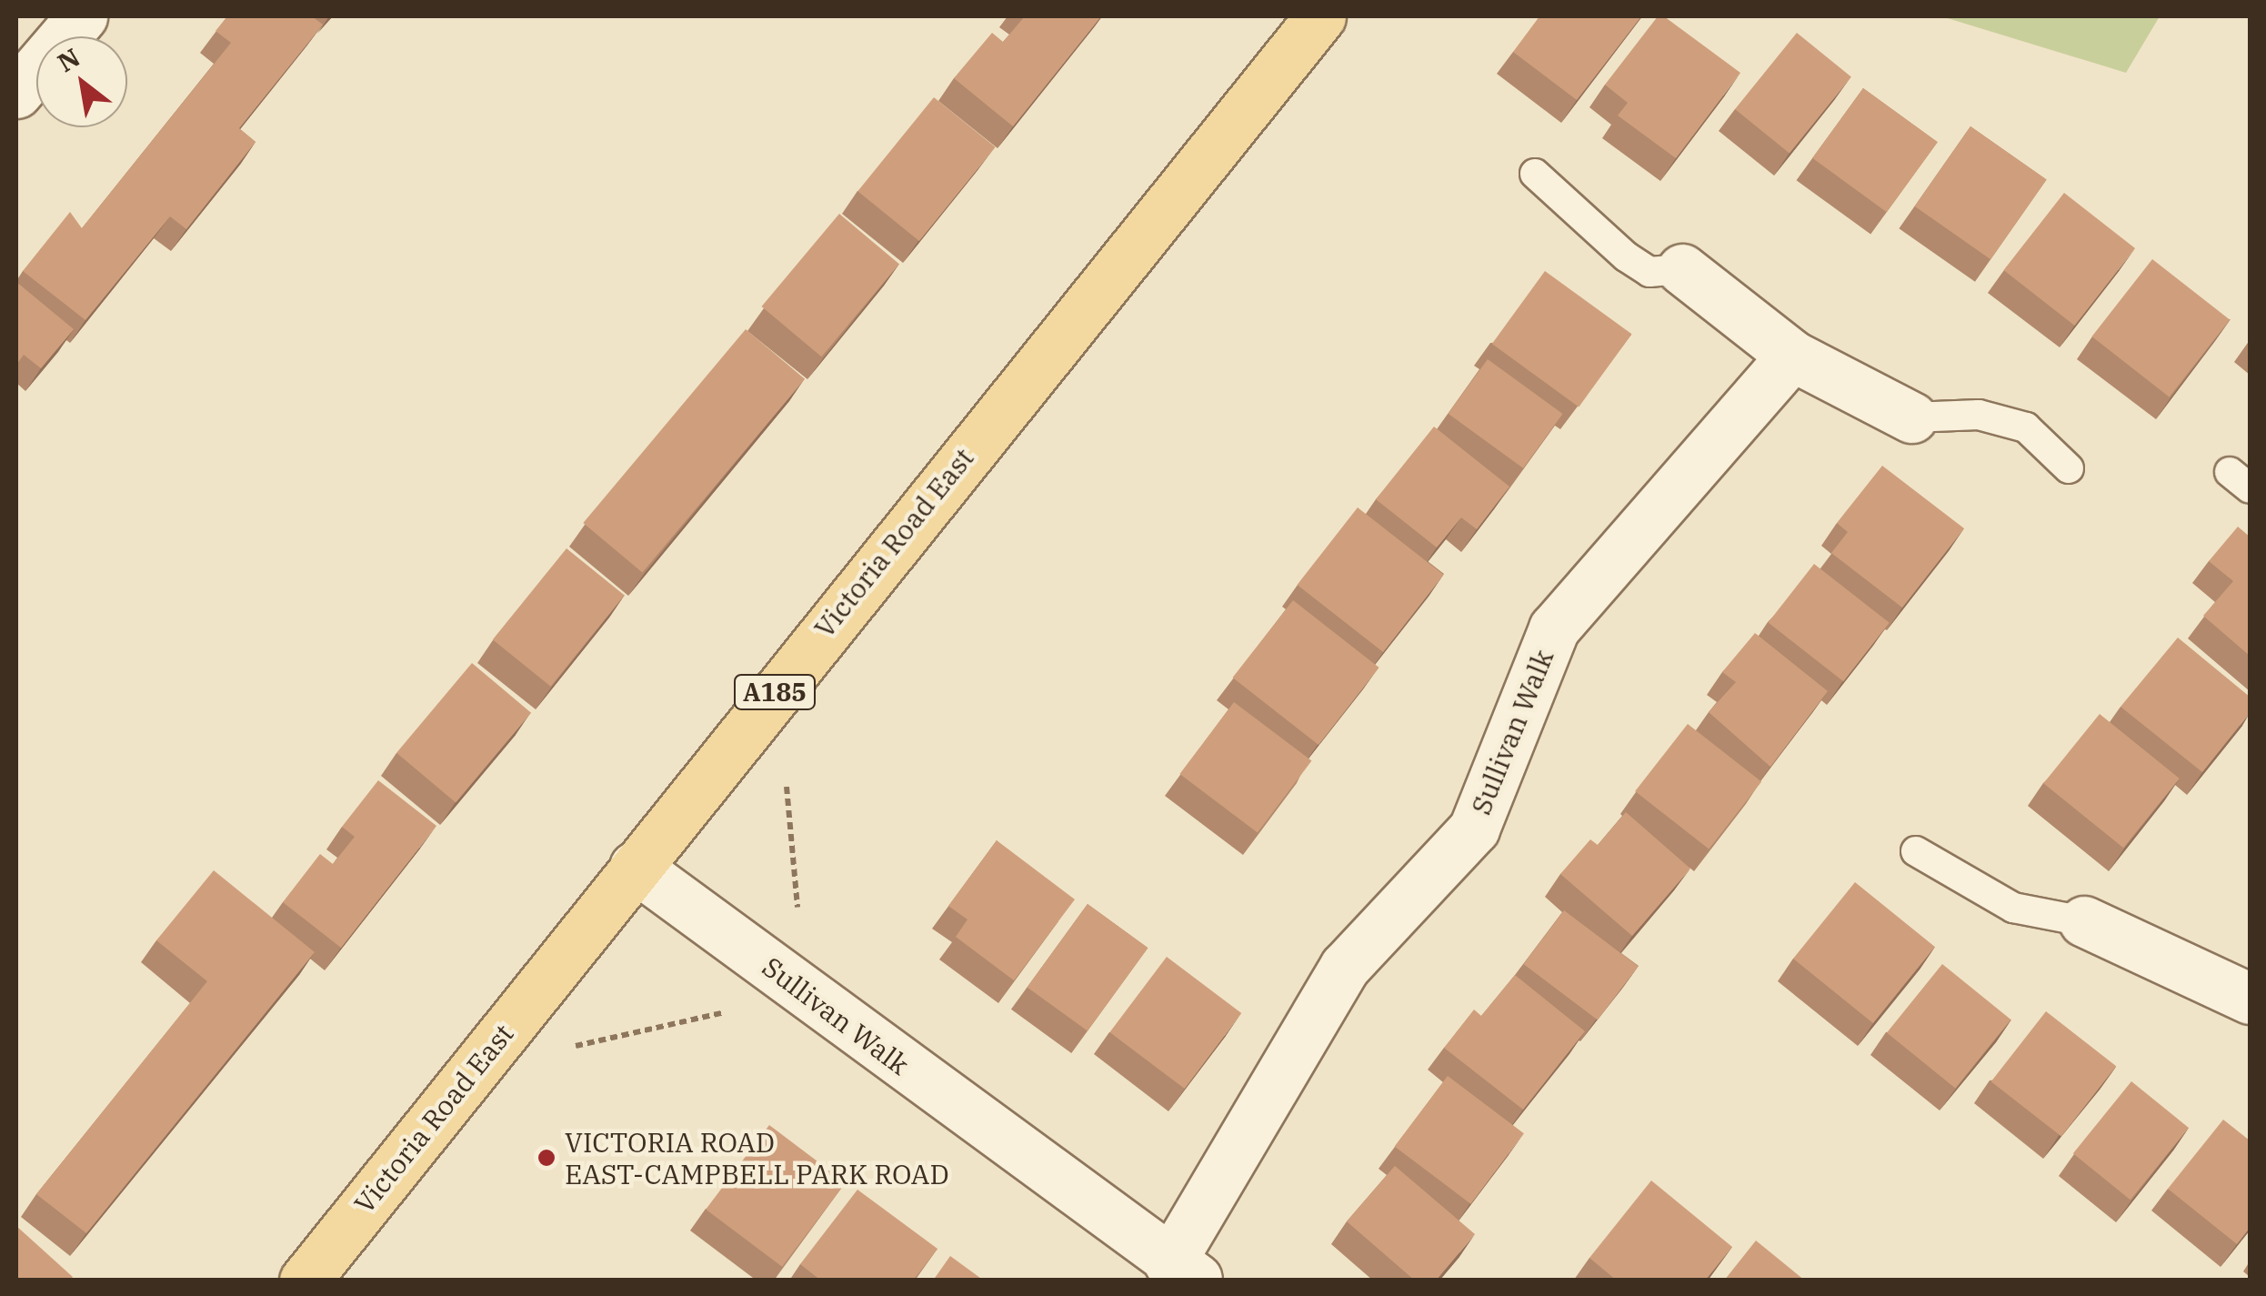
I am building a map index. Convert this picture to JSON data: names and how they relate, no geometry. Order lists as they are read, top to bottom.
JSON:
{
  "streets": {
    "main road": ["Victoria Road East", "A185"],
    "street": ["Sullivan Walk"]
  },
  "crossings": [
    ["Victoria Road East", "Sullivan Walk"]
  ],
  "places": ["VICTORIA ROAD EAST-CAMPBELL PARK ROAD"],
  "north": "top left"
}
